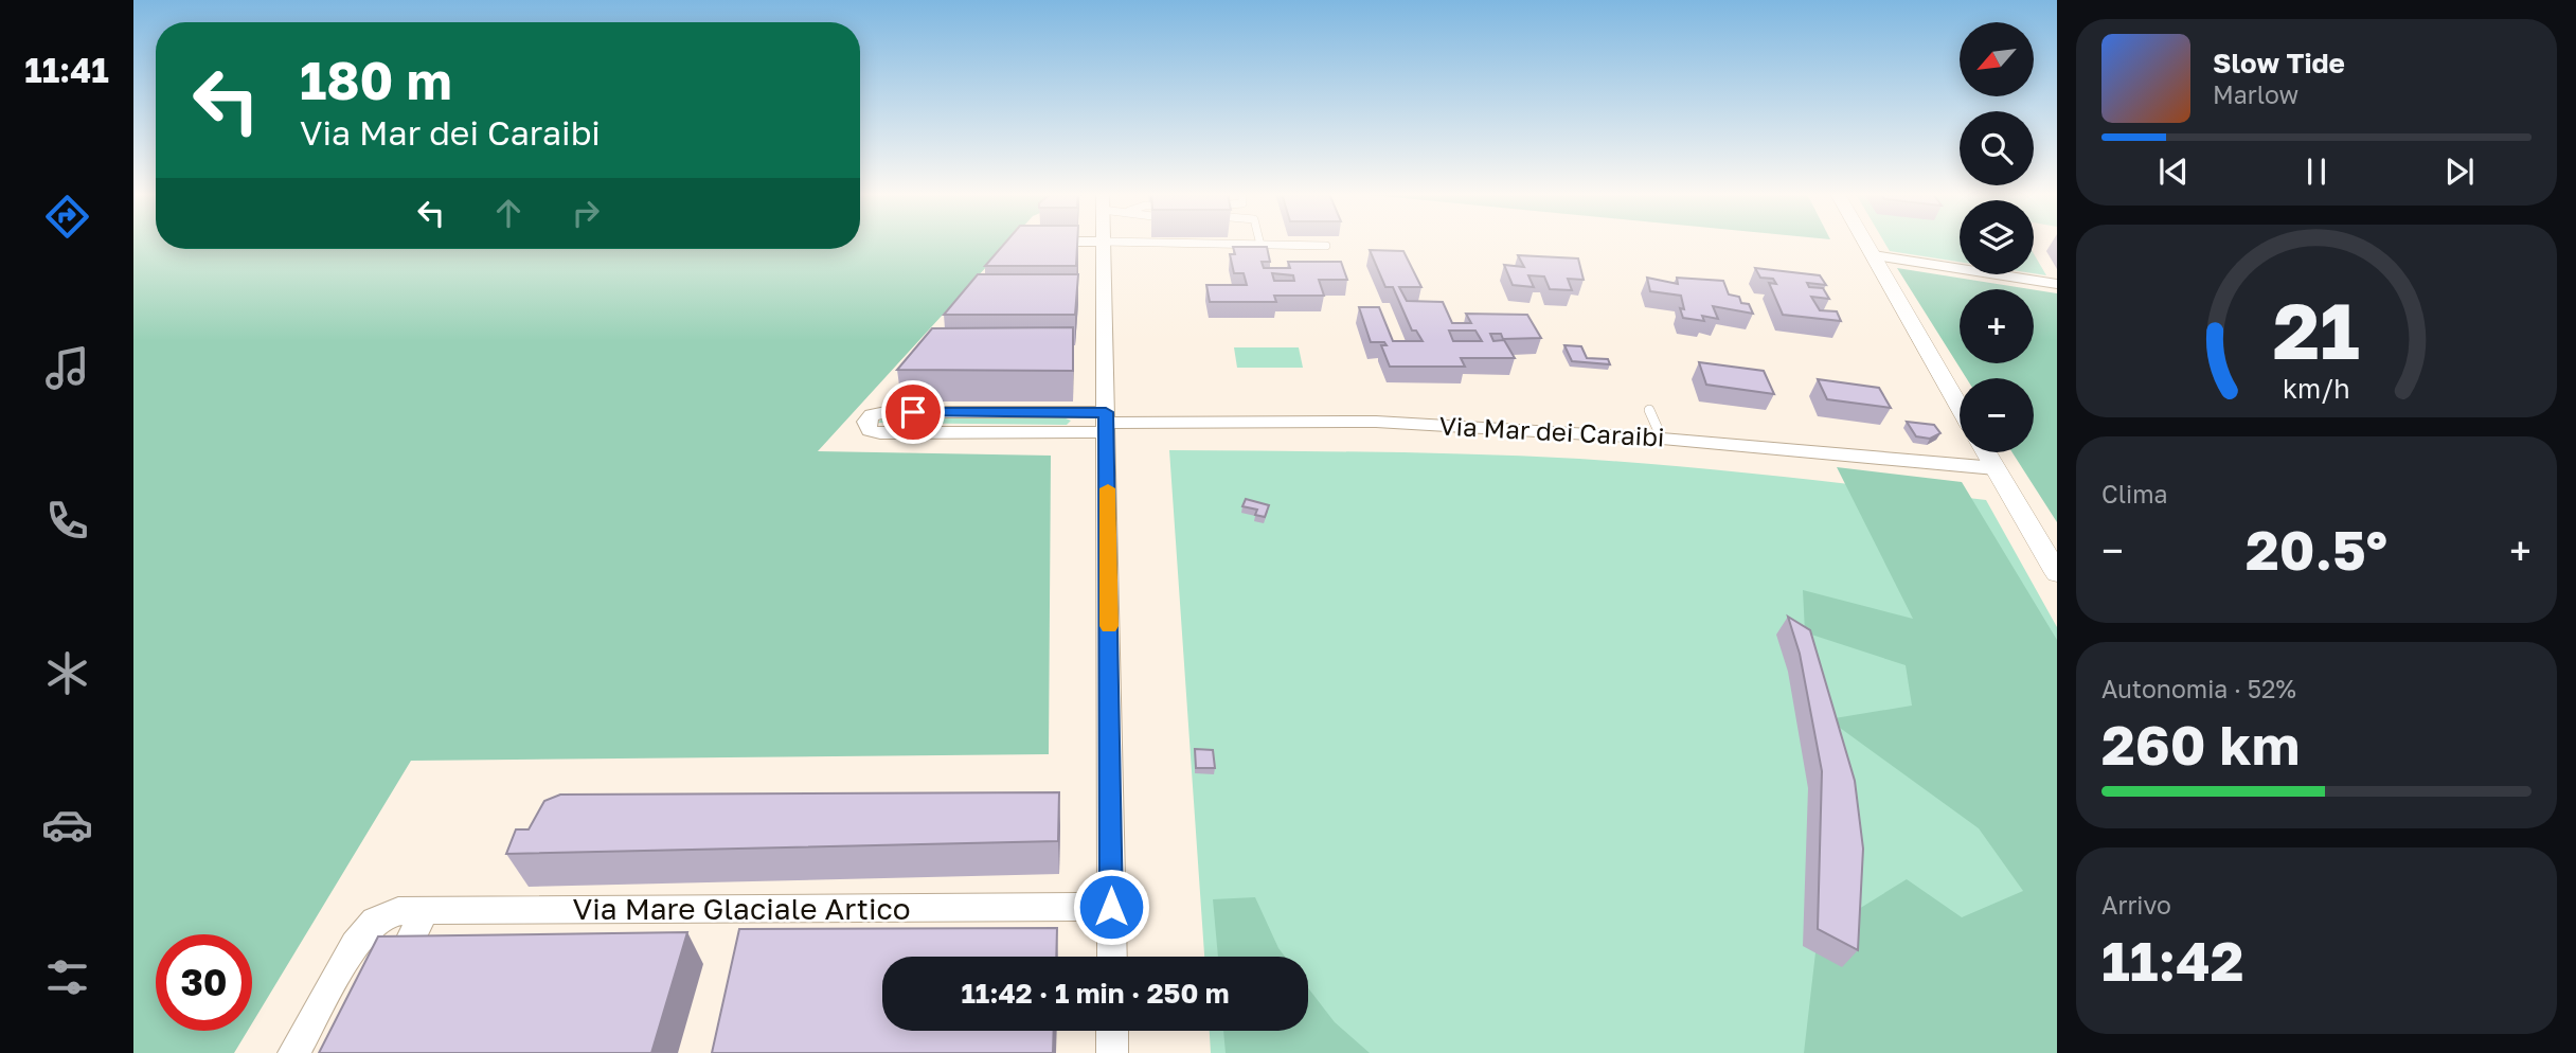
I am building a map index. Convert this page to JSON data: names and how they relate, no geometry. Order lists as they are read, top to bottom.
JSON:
{
  "streets": {
    "street": ["Via Mar dei Caraibi", "Via Mare Glaciale Artico"]
  },
  "north": "bottom left",
  "page": {
    "tabs": "11:41",
    "map_buttons": ["+", "−"],
    "turn": ["180 m", "Via Mar dei Caraibi"],
    "song": ["Slow Tide", "Marlow"],
    "tile": [
      "Clima",
      ["Autonomia · 52%", "260 km"],
      ["Arrivo", "11:42"]
    ],
    "heat": ["−", "20.5°", "+"],
    "limit": "30",
    "trip": "11:42 · 1 min · 250 m",
    "gauge": ["21", "km/h"]
  }
}
